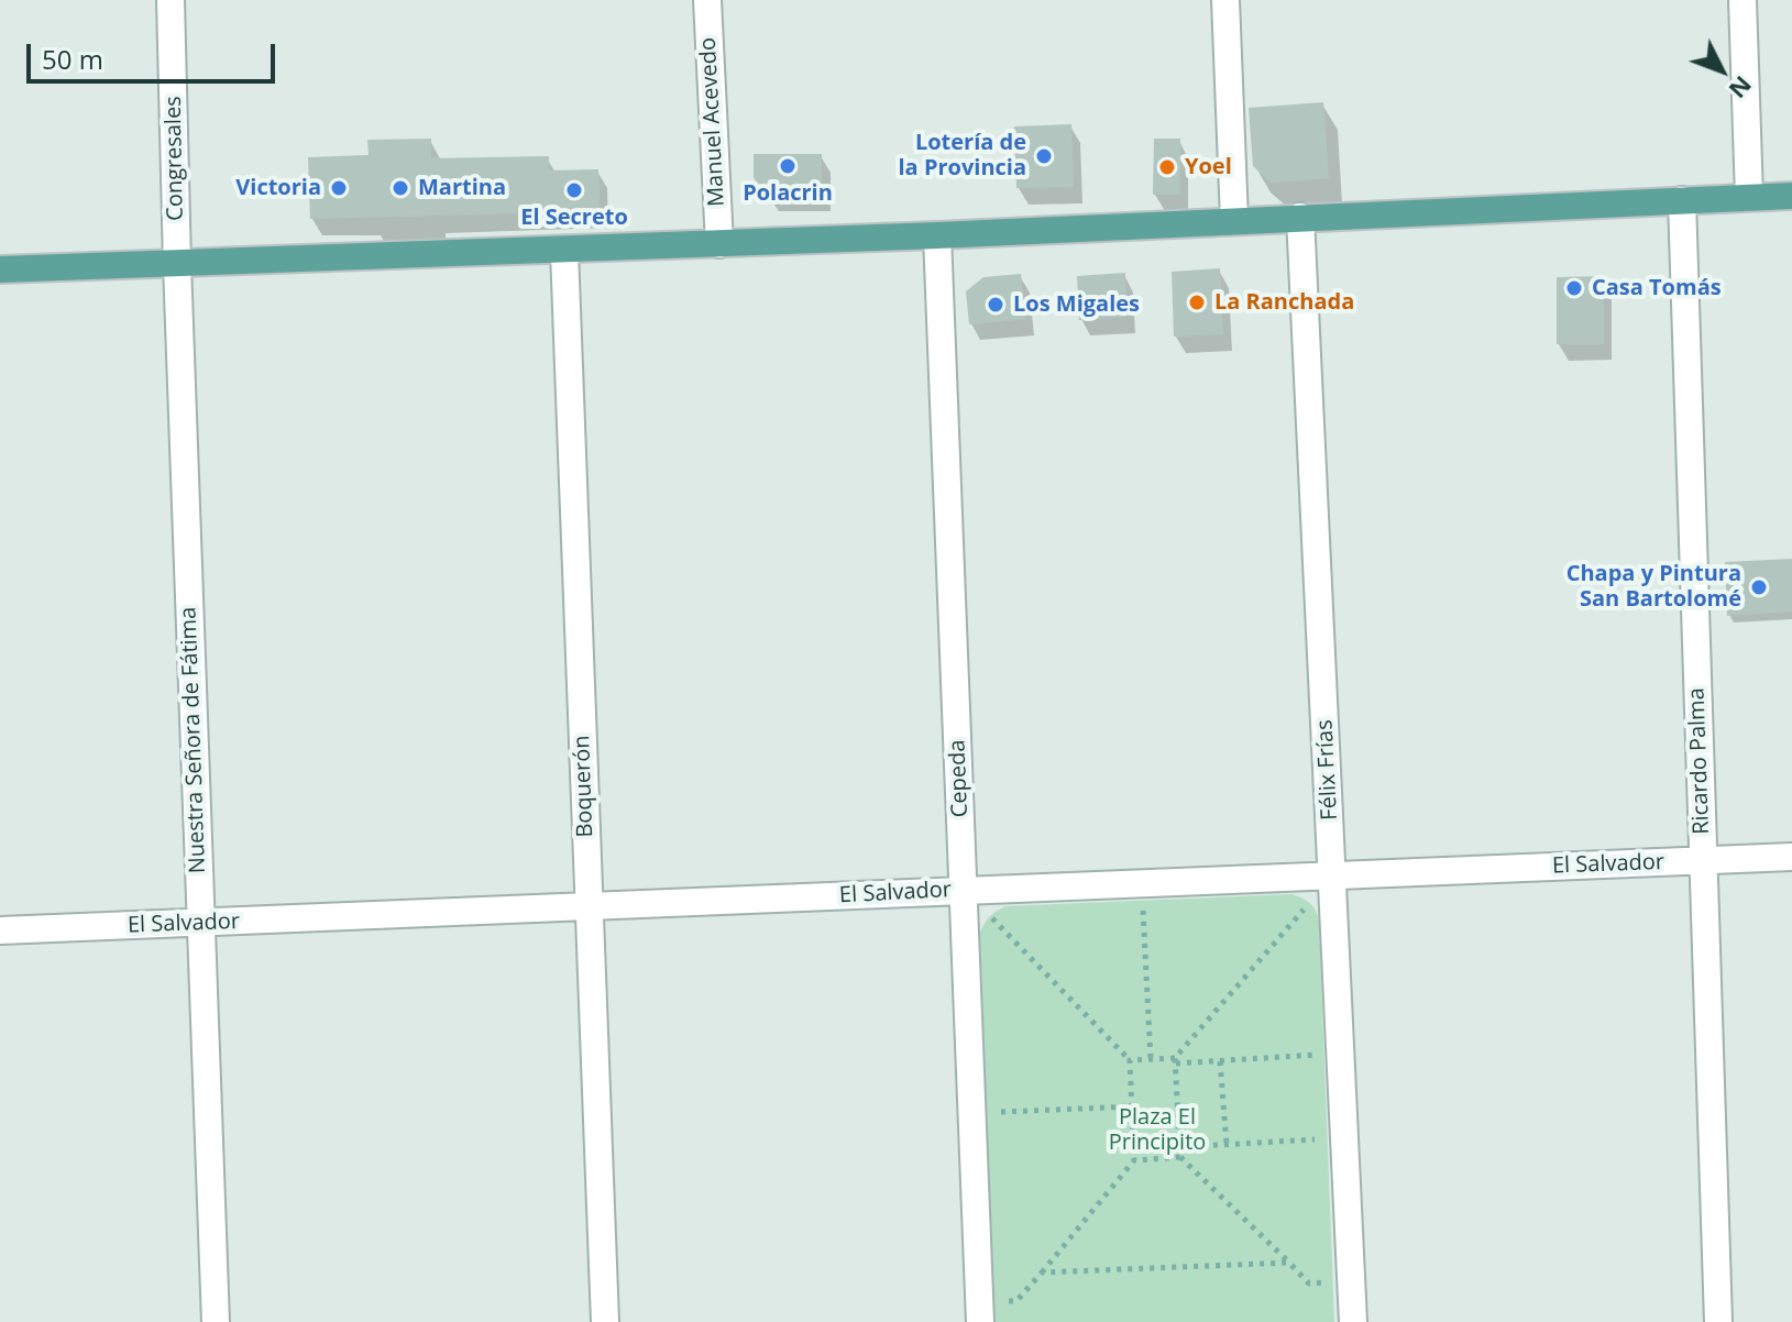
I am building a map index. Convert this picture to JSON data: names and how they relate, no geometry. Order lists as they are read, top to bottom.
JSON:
{
  "streets": {
    "street": [
      "Manuel Acevedo",
      "Congresales",
      "Nuestra Señora de Fátima",
      "Ricardo Palma",
      "Félix Frías",
      "Cepeda",
      "Boquerón",
      "El Salvador"
    ]
  },
  "crossings": [
    ["Congresales", "Nuestra Señora de Fátima"],
    ["Nuestra Señora de Fátima", "El Salvador"],
    ["Ricardo Palma", "El Salvador"],
    ["Félix Frías", "El Salvador"],
    ["Cepeda", "El Salvador"],
    ["Boquerón", "El Salvador"]
  ],
  "parks": ["Plaza El Principito"],
  "places": [
    "Lotería de la Provincia",
    "Polacrin",
    "Yoel",
    "Victoria",
    "Martina",
    "El Secreto",
    "Casa Tomás",
    "La Ranchada",
    "Los Migales",
    "Chapa y Pintura San Bartolomé"
  ],
  "scale_bar": "50 m",
  "north": "bottom right"
}
